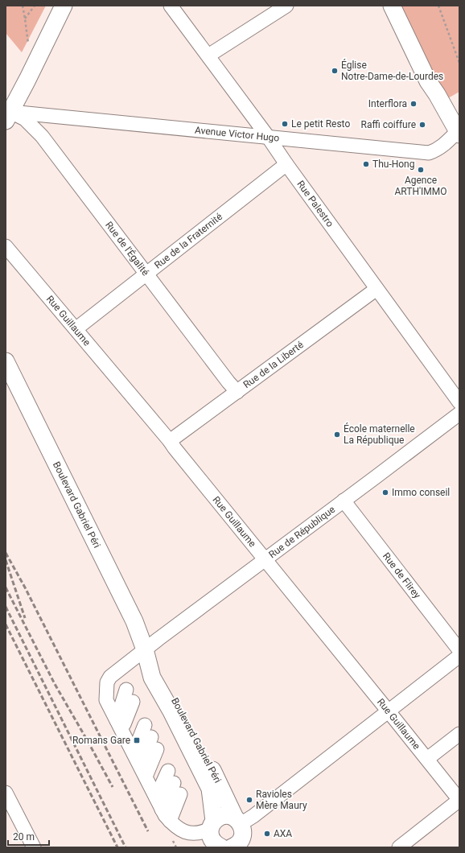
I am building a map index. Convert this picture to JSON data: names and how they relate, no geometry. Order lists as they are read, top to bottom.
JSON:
{
  "streets": {
    "main road": ["Boulevard Gabriel Péri"],
    "street": [
      "Avenue Victor Hugo",
      "Rue Palestro",
      "Rue de la Fraternité",
      "Rue de l'Égalité",
      "Rue Guillaume",
      "Rue de la Liberté",
      "Rue de République",
      "Rue de Flirey"
    ]
  },
  "crossings": [
    ["Avenue Victor Hugo", "Rue Palestro"],
    ["Avenue Victor Hugo", "Rue de l'Égalité"],
    ["Rue Palestro", "Rue de la Fraternité"],
    ["Rue Palestro", "Rue de la Liberté"],
    ["Rue de la Fraternité", "Rue de l'Égalité"],
    ["Rue de la Fraternité", "Rue Guillaume"],
    ["Rue de l'Égalité", "Rue de la Liberté"],
    ["Rue Guillaume", "Rue de la Liberté"],
    ["Rue Guillaume", "Rue de République"],
    ["Boulevard Gabriel Péri", "Rue de République"],
    ["Rue de République", "Rue de Flirey"]
  ],
  "places": {
    "other": [
      "Église Notre-Dame-de-Lourdes",
      "Interflora",
      "Le petit Resto",
      "Raffi coiffure",
      "Thu-Hong",
      "Agence ARTH'IMMO",
      "École maternelle La République",
      "Immo conseil",
      "Ravioles Mère Maury",
      "AXA"
    ],
    "transit": ["Romans Gare"]
  },
  "scale_bar": "20 m"
}
